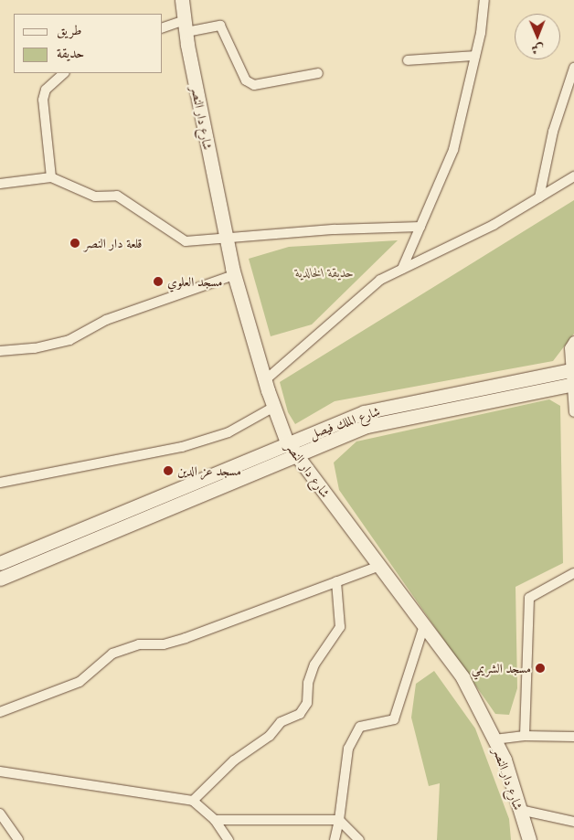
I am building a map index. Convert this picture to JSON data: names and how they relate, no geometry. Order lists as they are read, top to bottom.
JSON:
{
  "streets": {
    "street": ["شارع دار النصر", "شارع الملك فيصل"]
  },
  "crossings": [
    ["شارع دار النصر", "شارع الملك فيصل"]
  ],
  "parks": ["حديقة الخالدية"],
  "places": [
    "قلعة دار النصر",
    "مسجد العلوي",
    "مسجد عز الدين",
    "مسجد الشريمي"
  ],
  "legend": ["طريق", "حديقة"],
  "north": "bottom"
}
